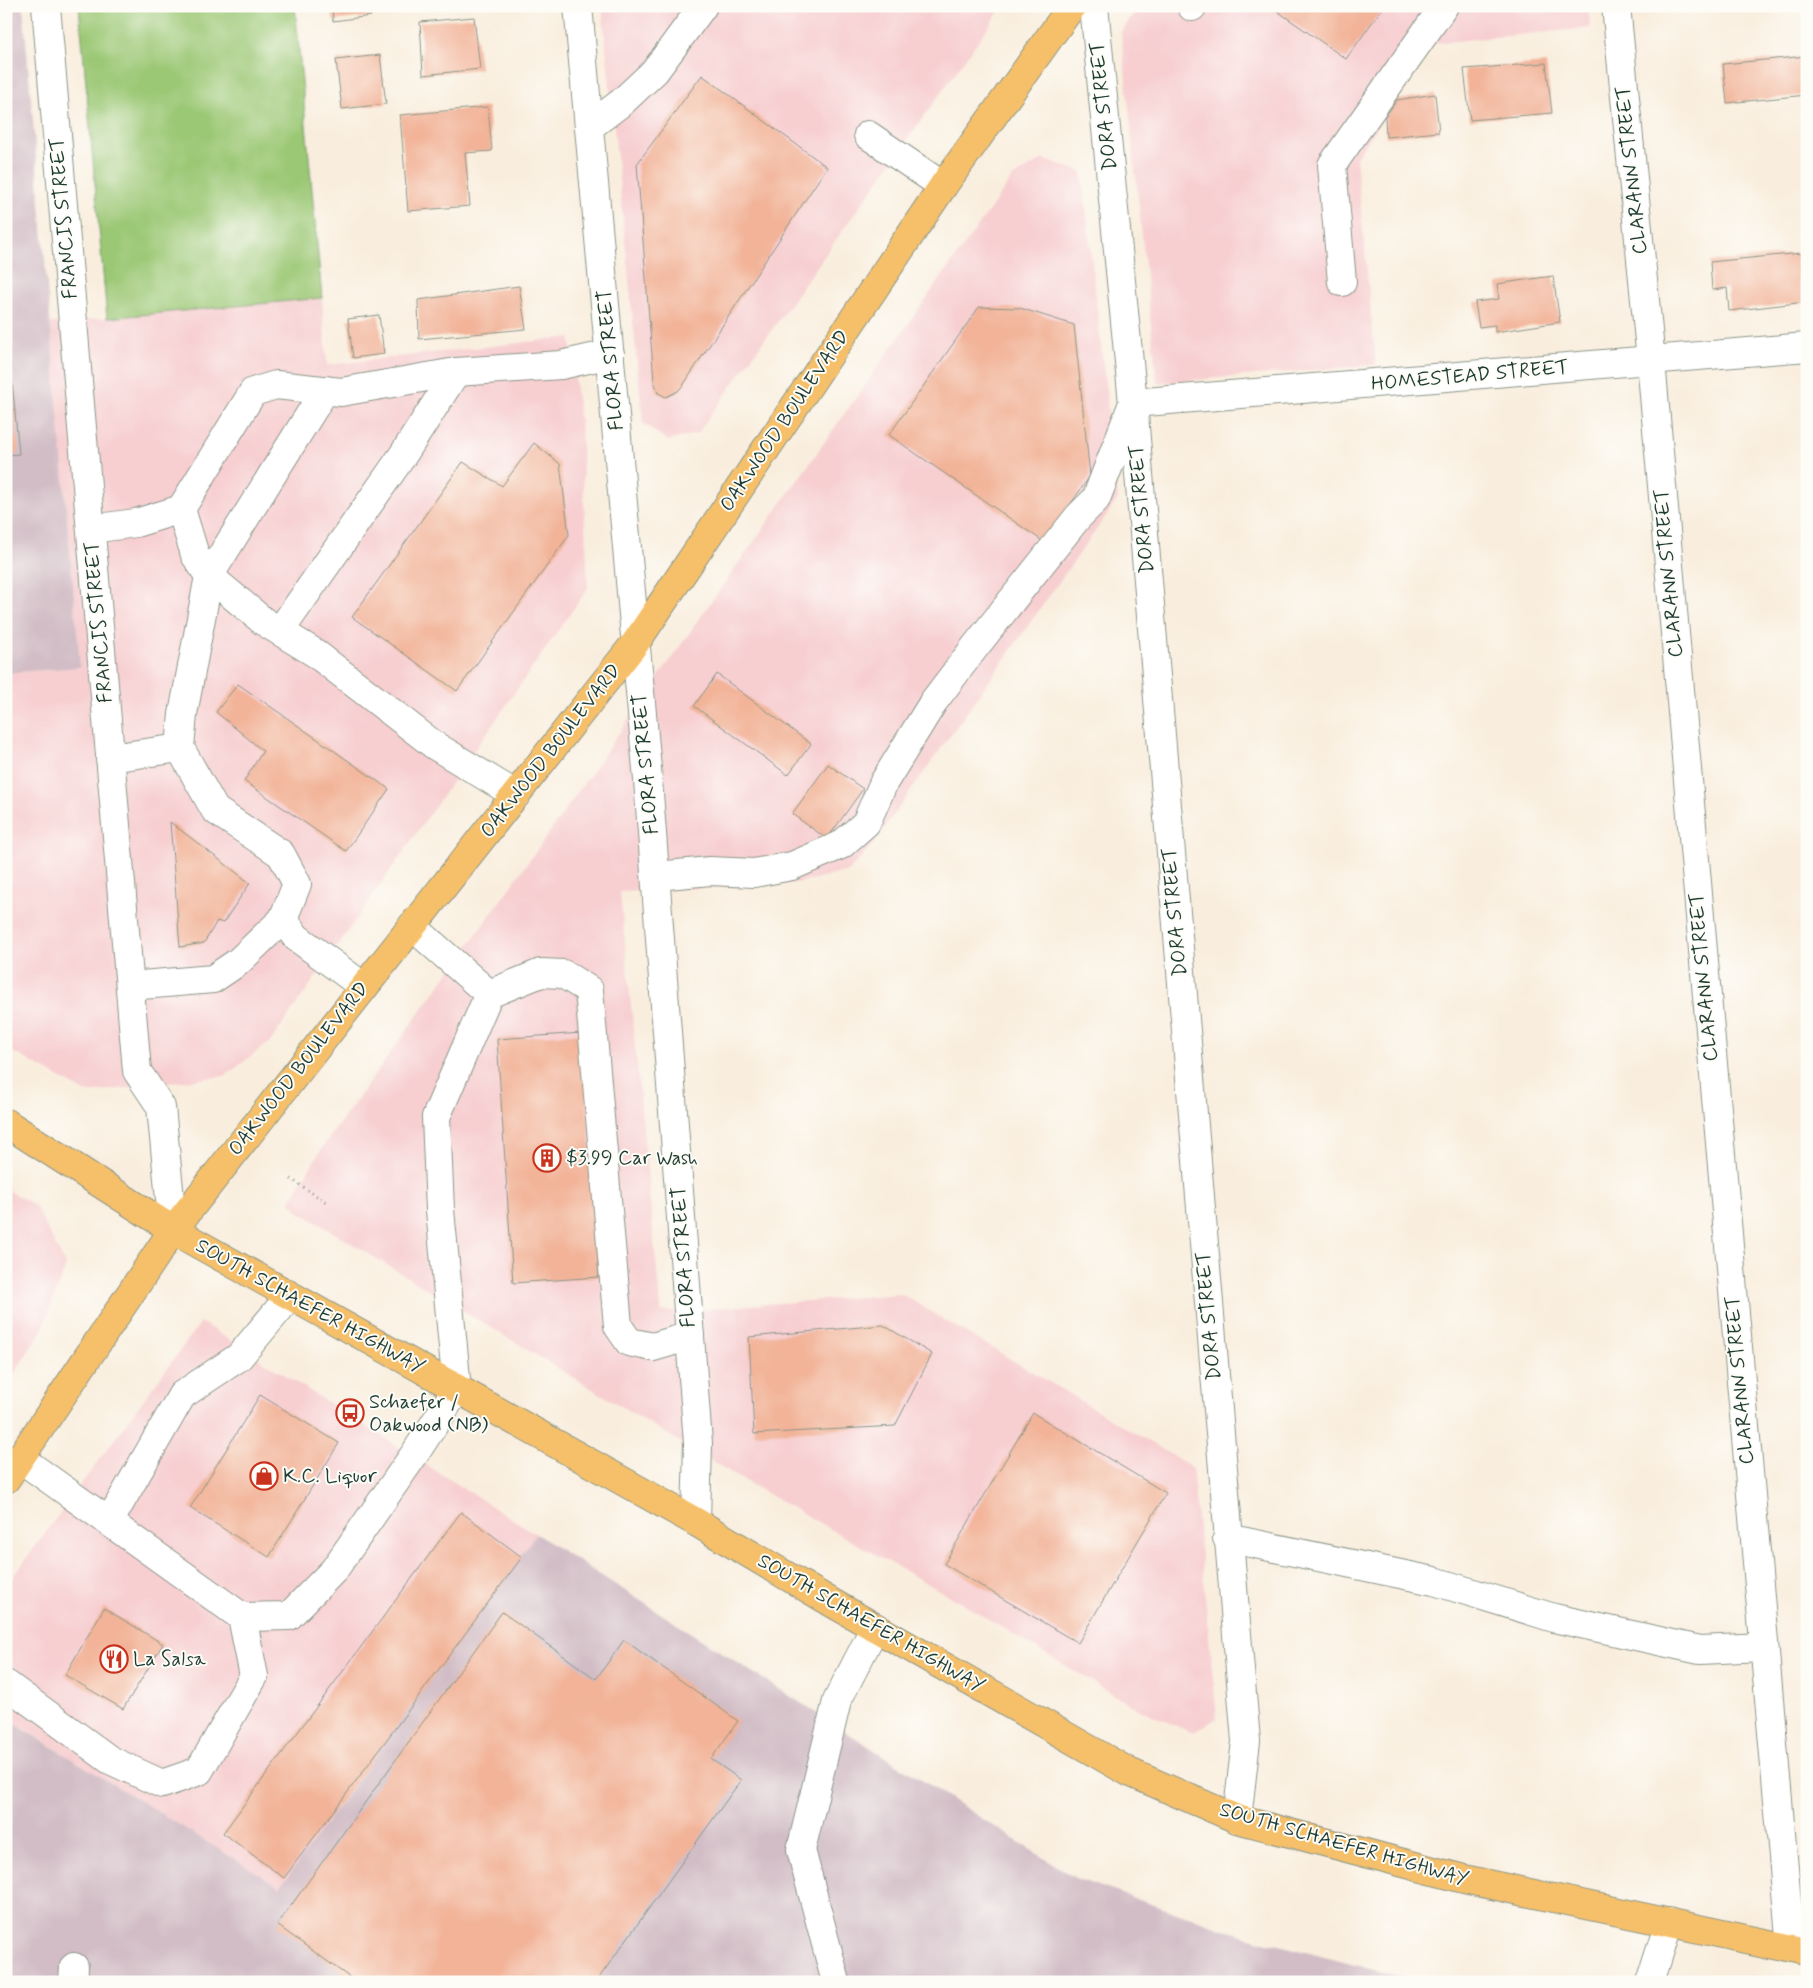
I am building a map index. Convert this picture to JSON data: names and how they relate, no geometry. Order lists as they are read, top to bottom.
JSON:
{
  "streets": {
    "main road": ["OAKWOOD BOULEVARD", "SOUTH SCHAEFER HIGHWAY"],
    "street": [
      "DORA STREET",
      "CLARANN STREET",
      "FRANCIS STREET",
      "FLORA STREET",
      "HOMESTEAD STREET"
    ]
  },
  "crossings": [
    ["DORA STREET", "HOMESTEAD STREET"],
    ["DORA STREET", "SOUTH SCHAEFER HIGHWAY"],
    ["CLARANN STREET", "HOMESTEAD STREET"],
    ["CLARANN STREET", "SOUTH SCHAEFER HIGHWAY"],
    ["FRANCIS STREET", "OAKWOOD BOULEVARD"],
    ["FRANCIS STREET", "SOUTH SCHAEFER HIGHWAY"],
    ["FLORA STREET", "OAKWOOD BOULEVARD"],
    ["FLORA STREET", "SOUTH SCHAEFER HIGHWAY"],
    ["OAKWOOD BOULEVARD", "SOUTH SCHAEFER HIGHWAY"]
  ],
  "places": {
    "building": ["$3.99 Car Wash"],
    "bus stop": ["Schaefer / Oakwood (NB)"],
    "shop": ["K.C. Liquor"],
    "restaurant": ["La Salsa"]
  }
}
